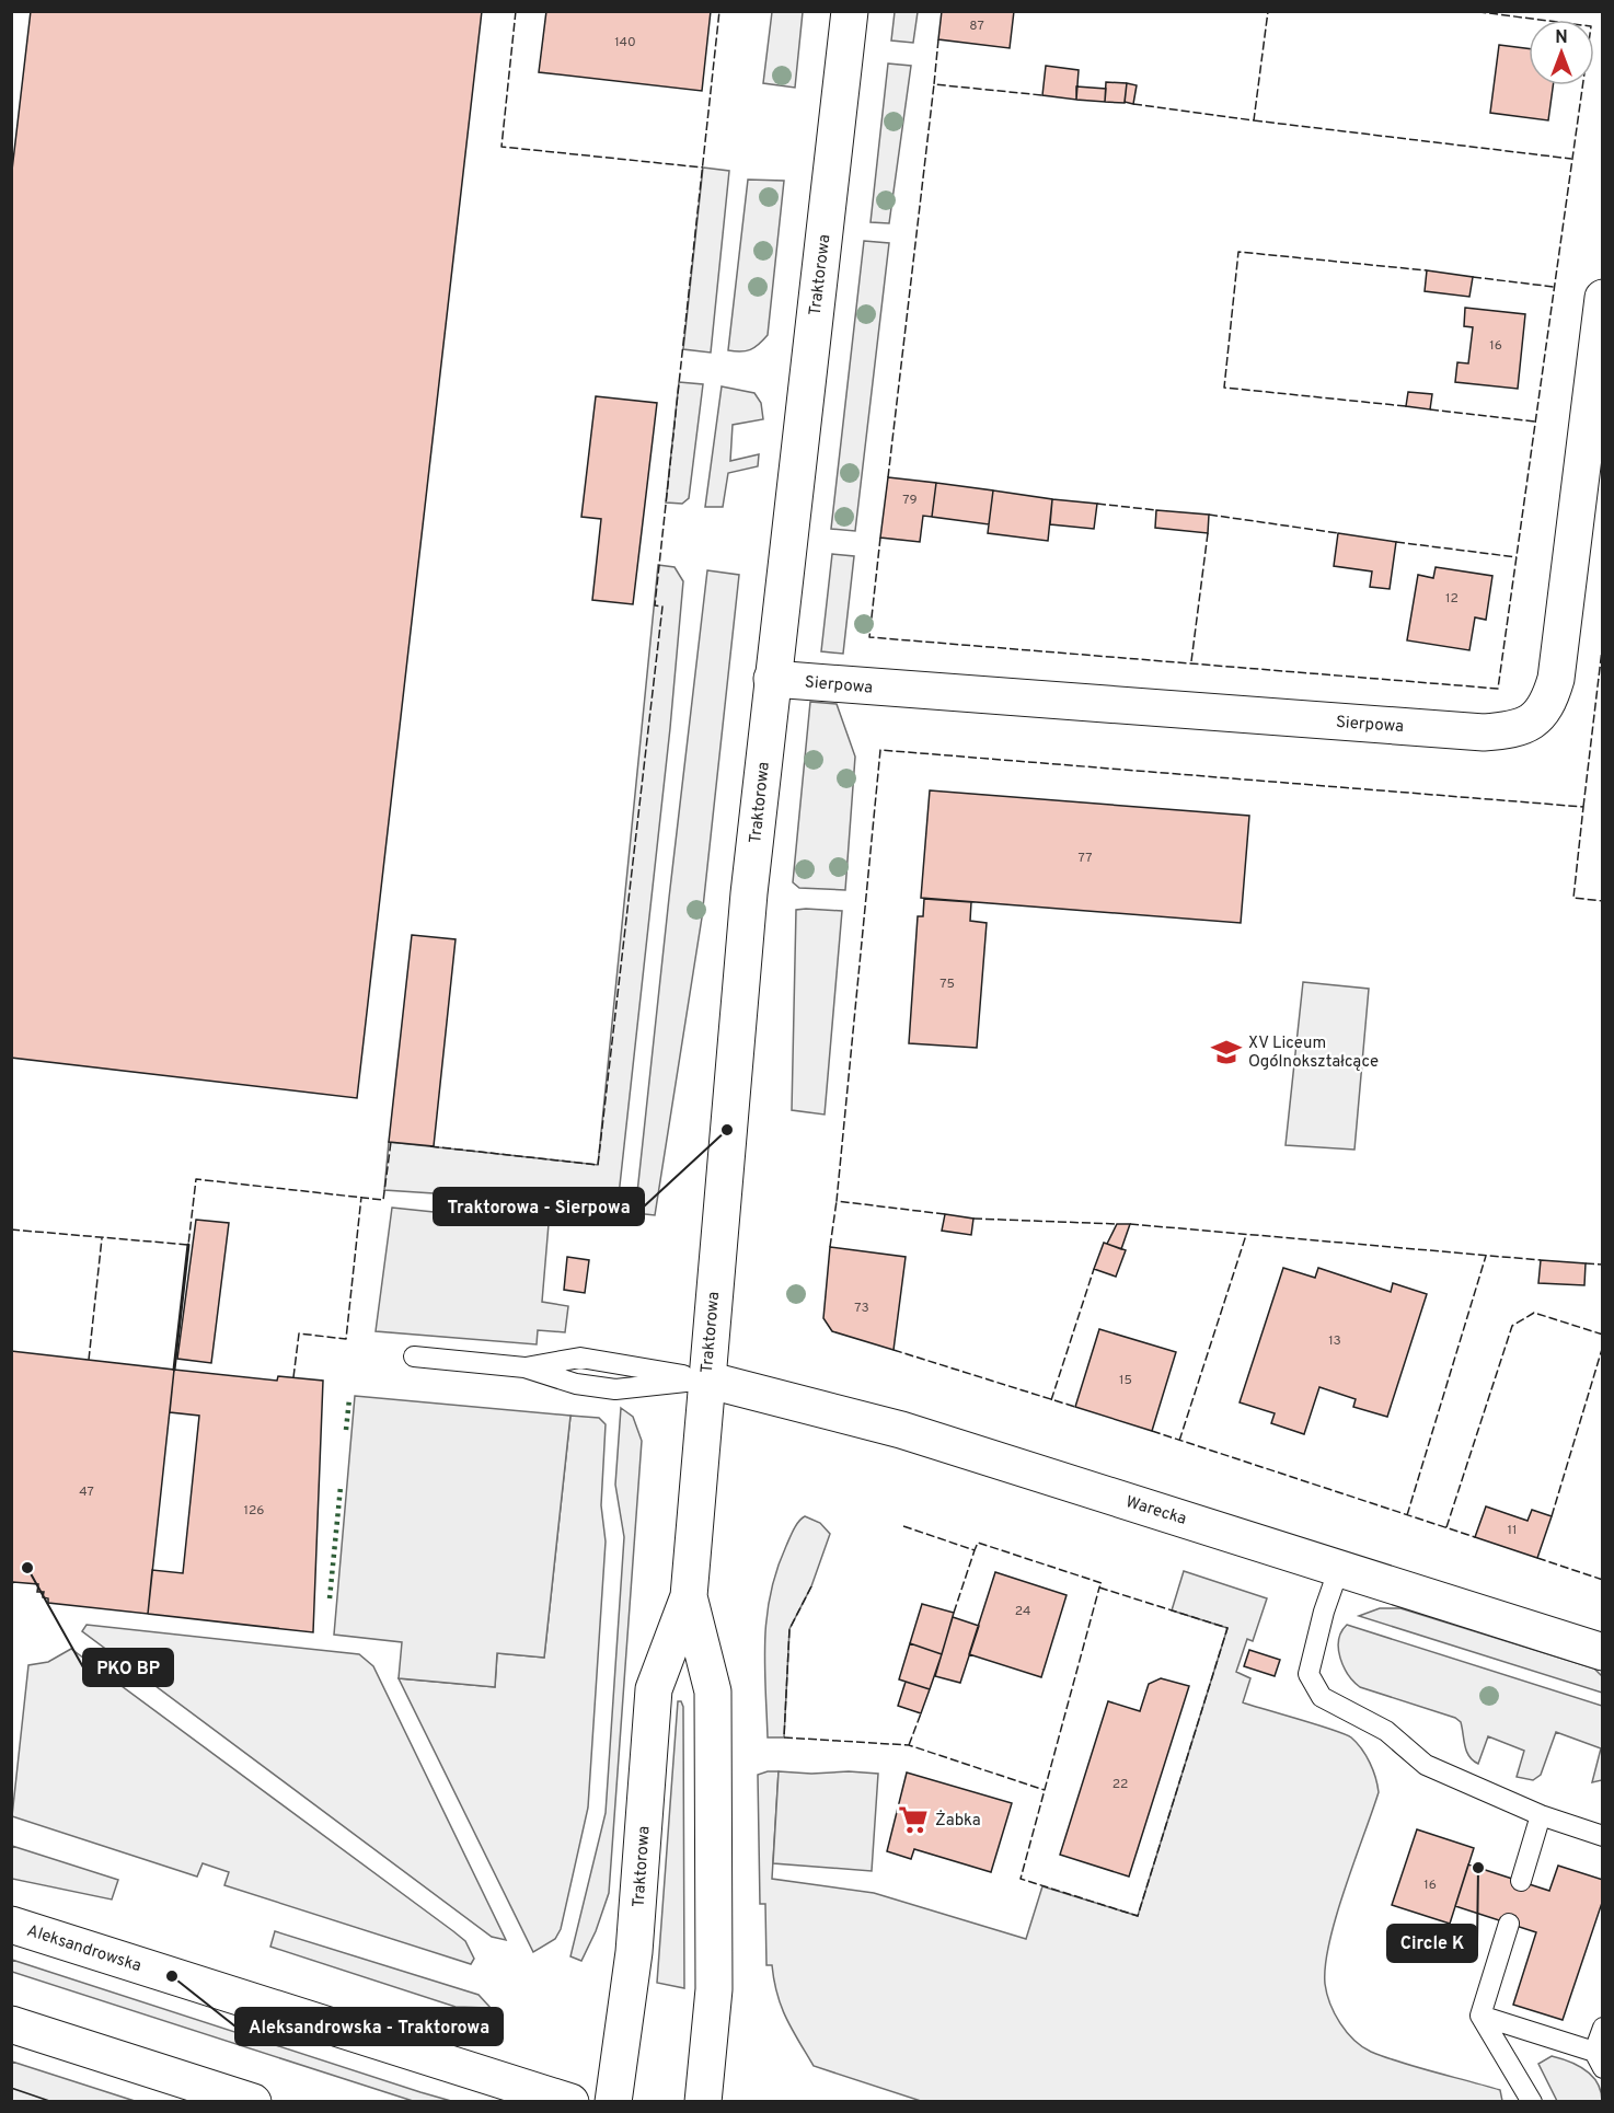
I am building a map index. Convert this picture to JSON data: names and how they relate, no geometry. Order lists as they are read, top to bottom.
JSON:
{
  "streets": {
    "street": [
      "Traktorowa",
      "Sierpowa",
      "Warecka",
      "Aleksandrowska"
    ]
  },
  "crossings": [
    ["Traktorowa", "Sierpowa"],
    ["Traktorowa", "Warecka"]
  ],
  "places": {
    "school or university": ["XV Liceum Ogólnokształcące"],
    "other": [
      "Traktorowa - Sierpowa",
      "PKO BP",
      "Circle K",
      "Aleksandrowska - Traktorowa"
    ],
    "supermarket": ["Żabka"]
  },
  "house_numbers": [
    "87",
    "140",
    "16",
    "79",
    "12",
    "77",
    "75",
    "73",
    "13",
    "15",
    "47",
    "126",
    "11",
    "24",
    "22",
    "16"
  ],
  "north": "top"
}
